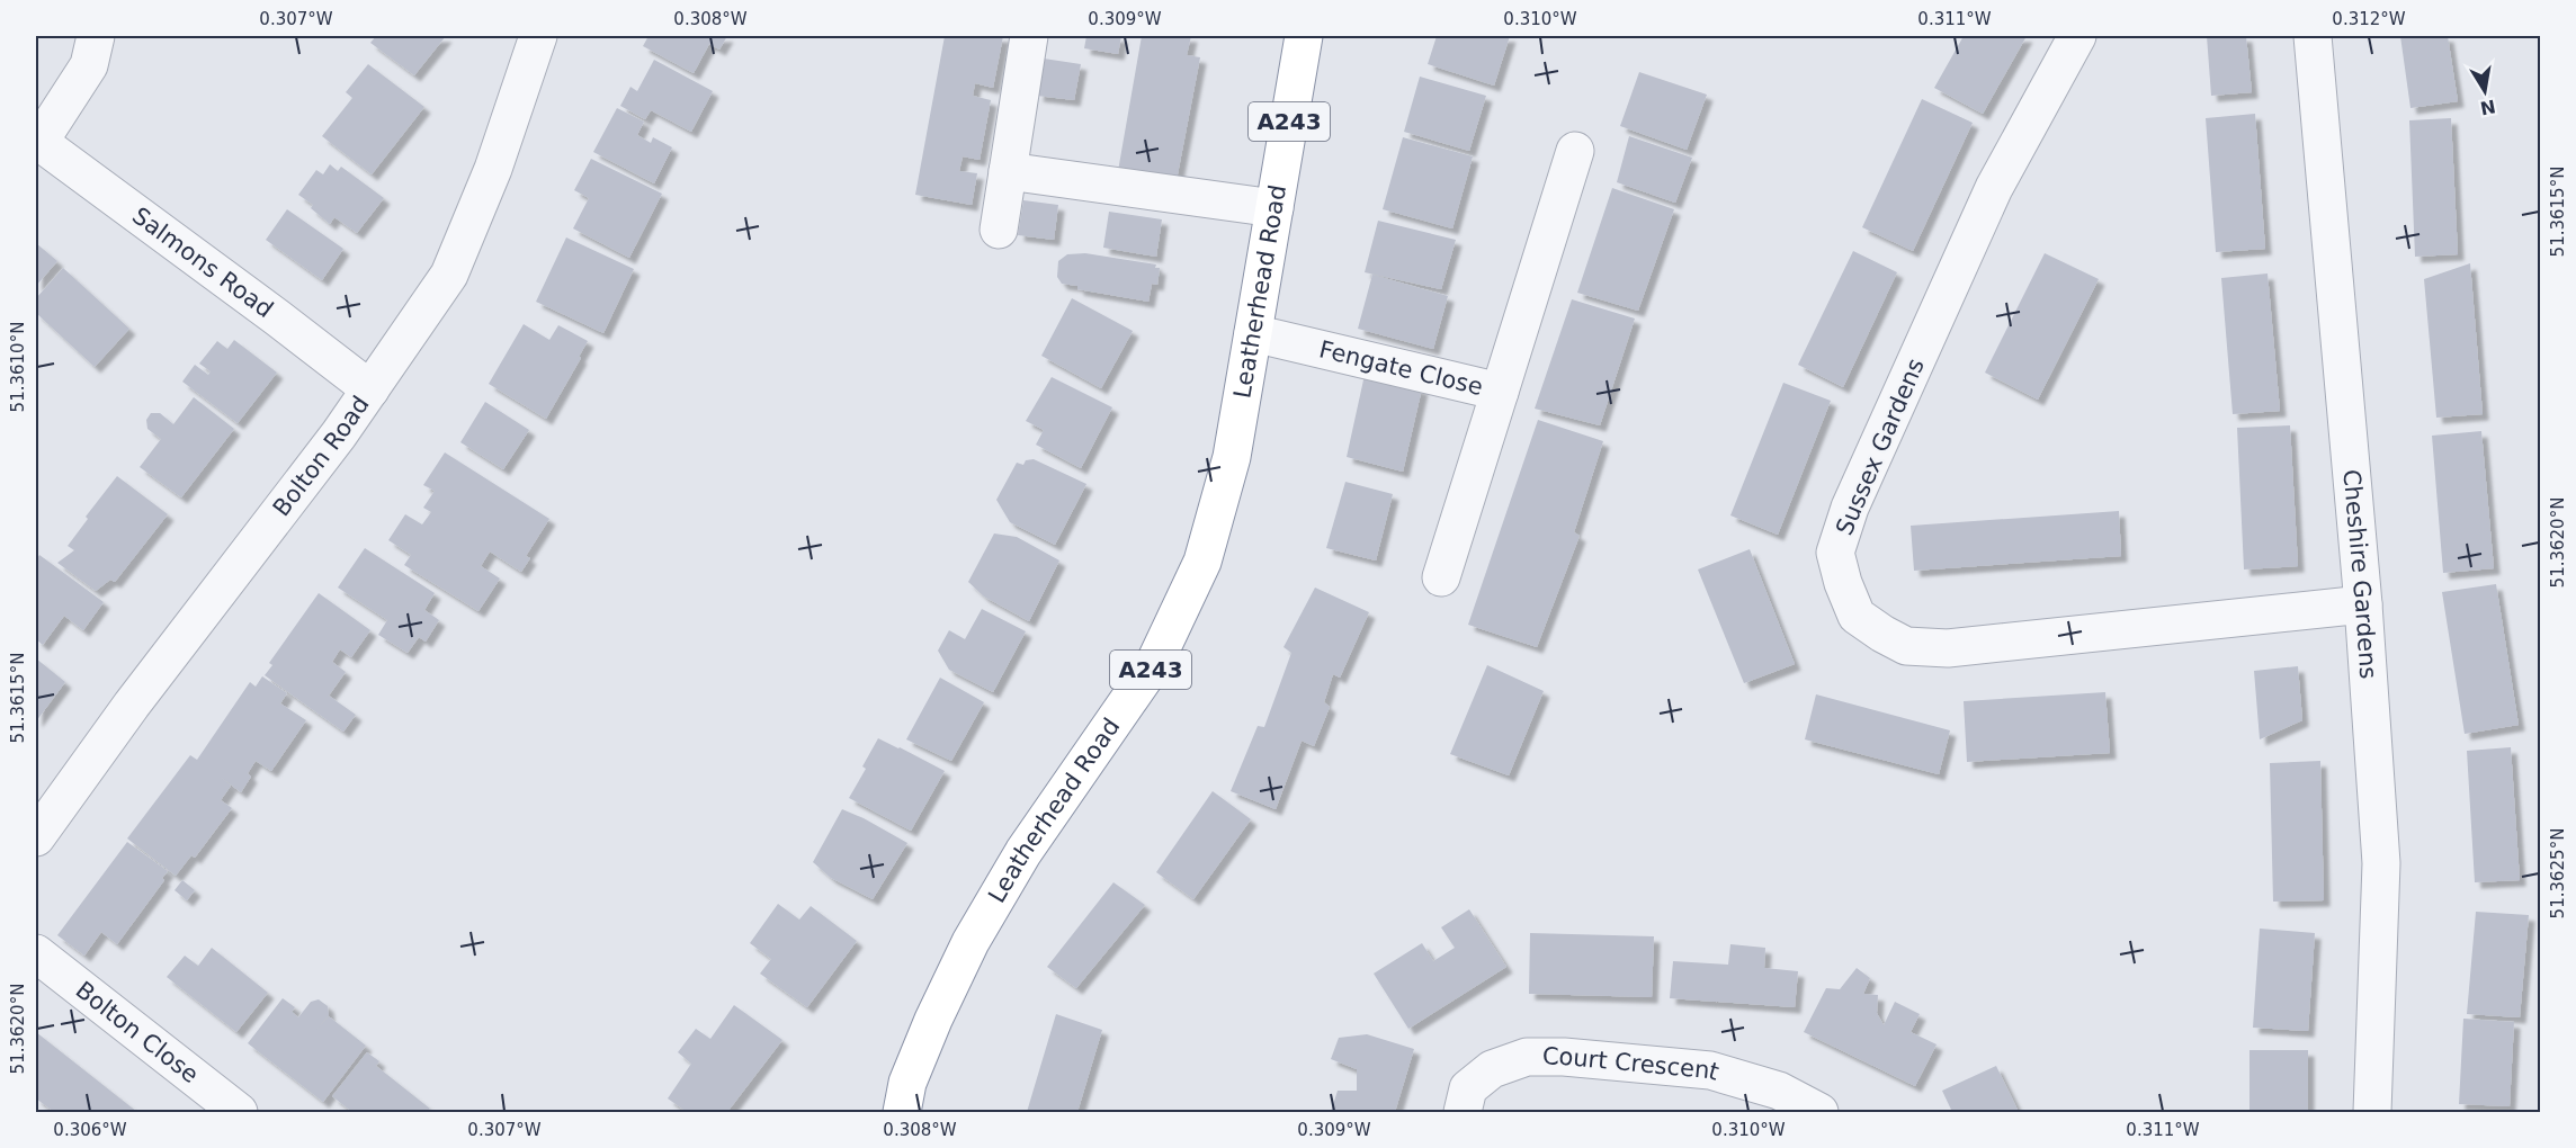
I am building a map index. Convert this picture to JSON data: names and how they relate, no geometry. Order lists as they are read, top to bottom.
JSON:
{
  "streets": {
    "highway": ["A243", "Leatherhead Road"],
    "street": [
      "Salmons Road",
      "Fengate Close",
      "Sussex Gardens",
      "Bolton Road",
      "Cheshire Gardens",
      "Bolton Close",
      "Court Crescent"
    ]
  },
  "crossings": [
    ["Salmons Road", "Bolton Road"],
    ["Leatherhead Road", "Fengate Close"],
    ["Sussex Gardens", "Cheshire Gardens"]
  ],
  "north": "bottom",
  "coordinates": [
    "0.307°W",
    "0.308°W",
    "0.309°W",
    "0.310°W",
    "0.311°W",
    "0.312°W",
    "51.3615°N",
    "51.3610°N",
    "51.3620°N",
    "51.3625°N",
    "0.306°W"
  ]
}
